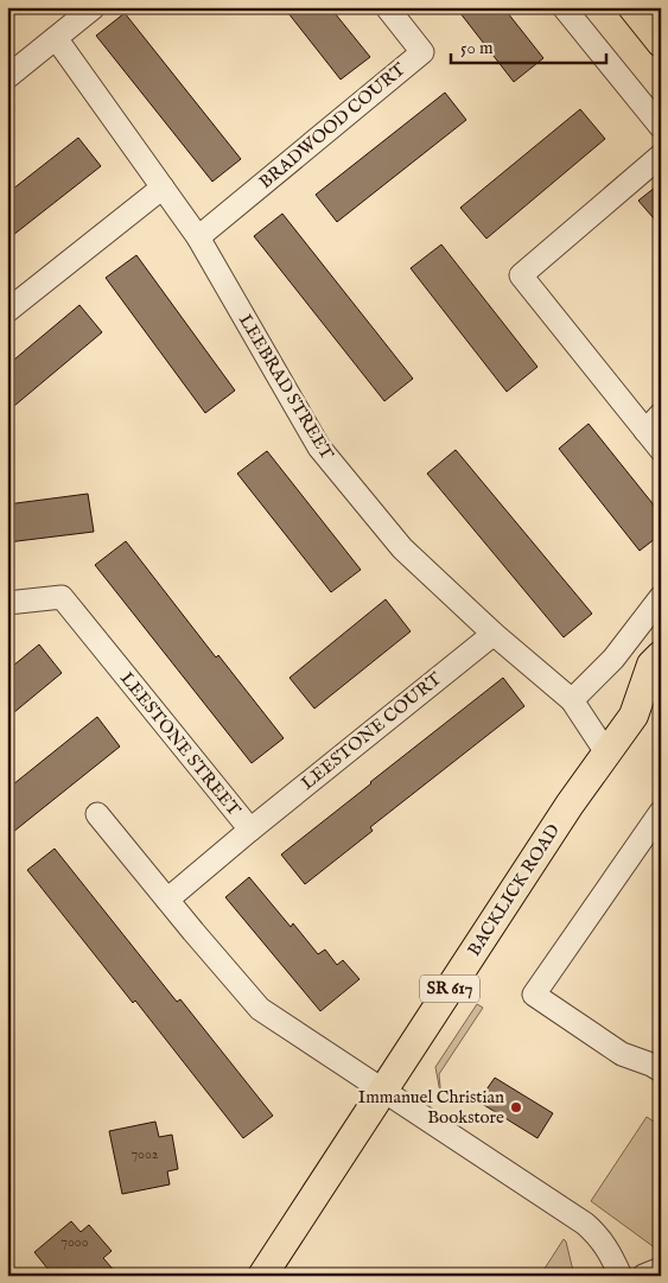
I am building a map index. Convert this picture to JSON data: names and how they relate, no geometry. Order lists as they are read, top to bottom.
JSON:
{
  "streets": {
    "main road": ["BACKLICK ROAD", "SR 617"],
    "street": [
      "BRADWOOD COURT",
      "LEEBRAD STREET",
      "LEESTONE COURT",
      "LEESTONE STREET"
    ]
  },
  "crossings": [
    ["BRADWOOD COURT", "LEEBRAD STREET"],
    ["LEEBRAD STREET", "LEESTONE COURT"],
    ["LEEBRAD STREET", "BACKLICK ROAD"],
    ["LEESTONE COURT", "LEESTONE STREET"]
  ],
  "places": ["Immanuel Christian Bookstore"],
  "house_numbers": ["7002", "7000"],
  "scale_bar": "50 m"
}
